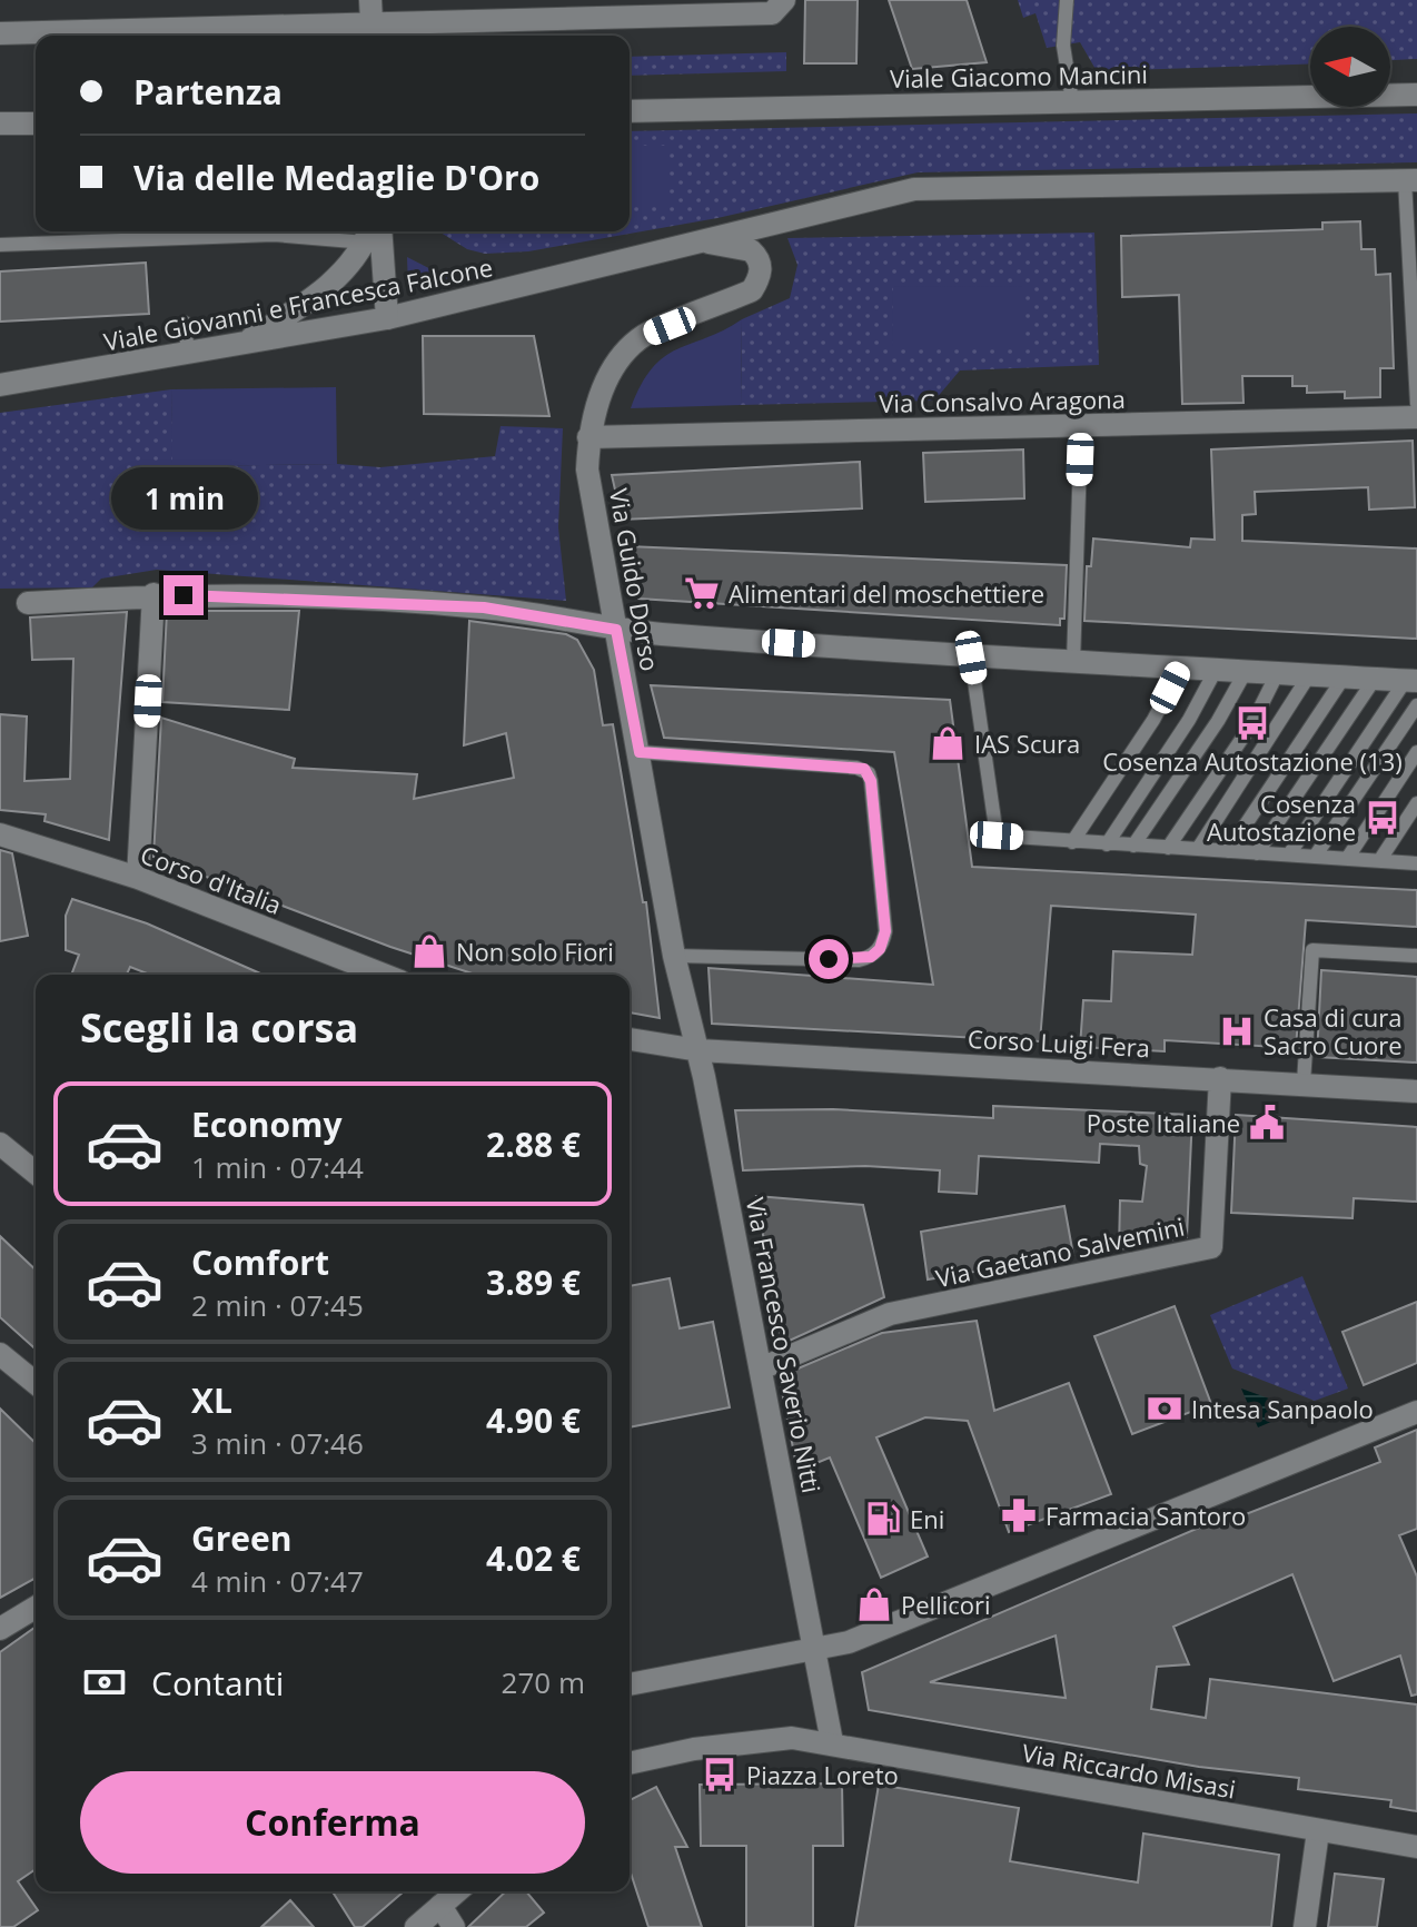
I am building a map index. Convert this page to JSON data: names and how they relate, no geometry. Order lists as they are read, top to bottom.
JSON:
{
  "streets": {
    "street": [
      "Viale Giacomo Mancini",
      "Viale Giovanni e Francesca Falcone",
      "Via Consalvo Aragona",
      "Via Guido Dorso",
      "Corso d'Italia",
      "Corso Luigi Fera",
      "Via Gaetano Salvemini",
      "Via Francesco Saverio Nitti",
      "Via Riccardo Misasi"
    ]
  },
  "crossings": [
    ["Viale Giovanni e Francesca Falcone", "Via Guido Dorso"],
    ["Via Consalvo Aragona", "Via Guido Dorso"],
    ["Via Guido Dorso", "Corso Luigi Fera"],
    ["Via Guido Dorso", "Via Francesco Saverio Nitti"],
    ["Corso Luigi Fera", "Via Gaetano Salvemini"],
    ["Corso Luigi Fera", "Via Francesco Saverio Nitti"],
    ["Via Gaetano Salvemini", "Via Francesco Saverio Nitti"]
  ],
  "places": {
    "supermarket": ["Alimentari del moschettiere"],
    "bus stop": ["Cosenza Autostazione (13)", "Cosenza Autostazione", "Piazza Loreto"],
    "shop": ["IAS Scura", "Non solo Fiori", "Pellicori"],
    "hospital": ["Casa di cura Sacro Cuore"],
    "public building": ["Poste Italiane"],
    "bank": ["Intesa Sanpaolo"],
    "pharmacy": ["Farmacia Santoro"],
    "fuel station": ["Eni"]
  },
  "north": "left",
  "page": {
    "banner": ["Partenza", "Via delle Medaglie D'Oro"],
    "bubble": "1 min",
    "heading": "Scegli la corsa",
    "list": [
      {
        "name": "Economy",
        "note": "1 min · 07:44",
        "value": "2.88 €"
      },
      {
        "name": "Comfort",
        "note": "2 min · 07:45",
        "value": "3.89 €"
      },
      {
        "name": "XL",
        "note": "3 min · 07:46",
        "value": "4.90 €"
      },
      {
        "name": "Green",
        "note": "4 min · 07:47",
        "value": "4.02 €"
      }
    ],
    "pay": ["Contanti", "270 m"],
    "buttons": "Conferma"
  }
}
